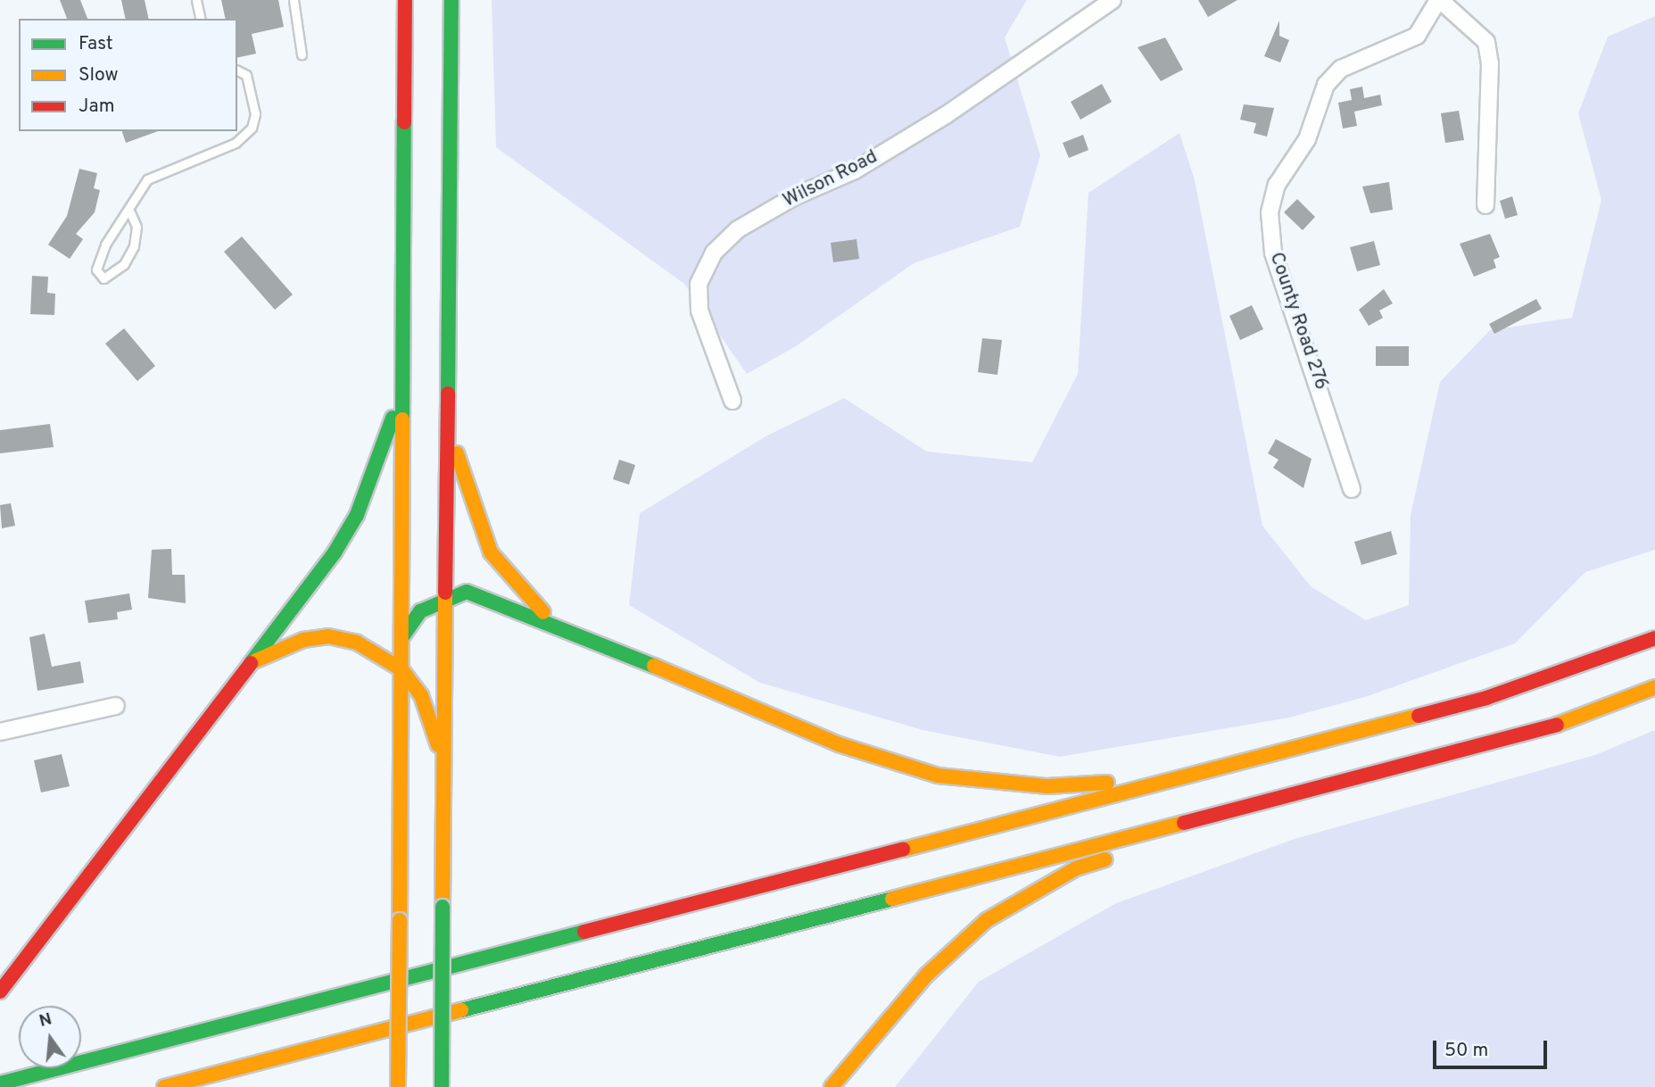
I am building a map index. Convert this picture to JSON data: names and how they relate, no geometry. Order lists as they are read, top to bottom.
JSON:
{
  "streets": {
    "street": ["Wilson Road", "County Road 276"]
  },
  "legend": ["Fast", "Slow", "Jam"],
  "scale_bar": "50 m",
  "north": "top"
}
